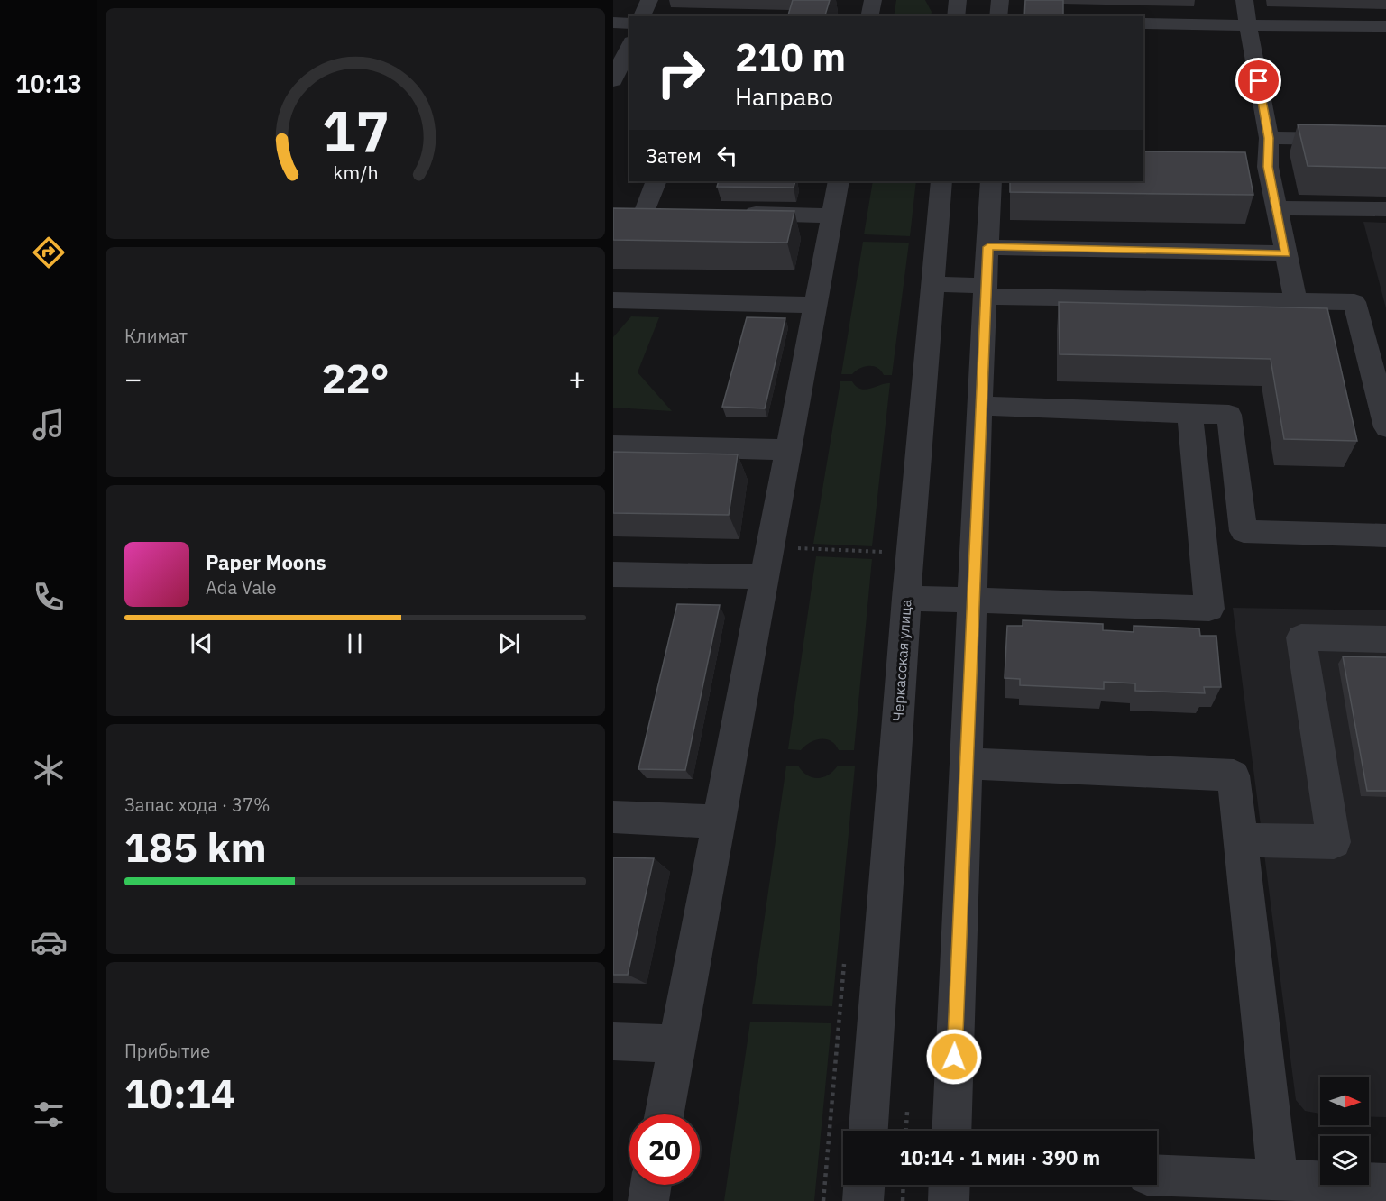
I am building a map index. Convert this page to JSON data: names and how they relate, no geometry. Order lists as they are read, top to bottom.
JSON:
{
  "streets": {
    "street": ["Черкасская улица"]
  },
  "north": "right",
  "page": {
    "tabs": "10:13",
    "turn": ["210 m", "Направо"],
    "then": "Затем",
    "tile": [
      "Климат",
      ["Запас хода · 37%", "185 km"],
      ["Прибытие", "10:14"]
    ],
    "heat": ["−", "22°", "+"],
    "song": ["Paper Moons", "Ada Vale"],
    "limit": "20",
    "trip": "10:14 · 1 мин · 390 m",
    "gauge": ["17", "km/h"]
  }
}
